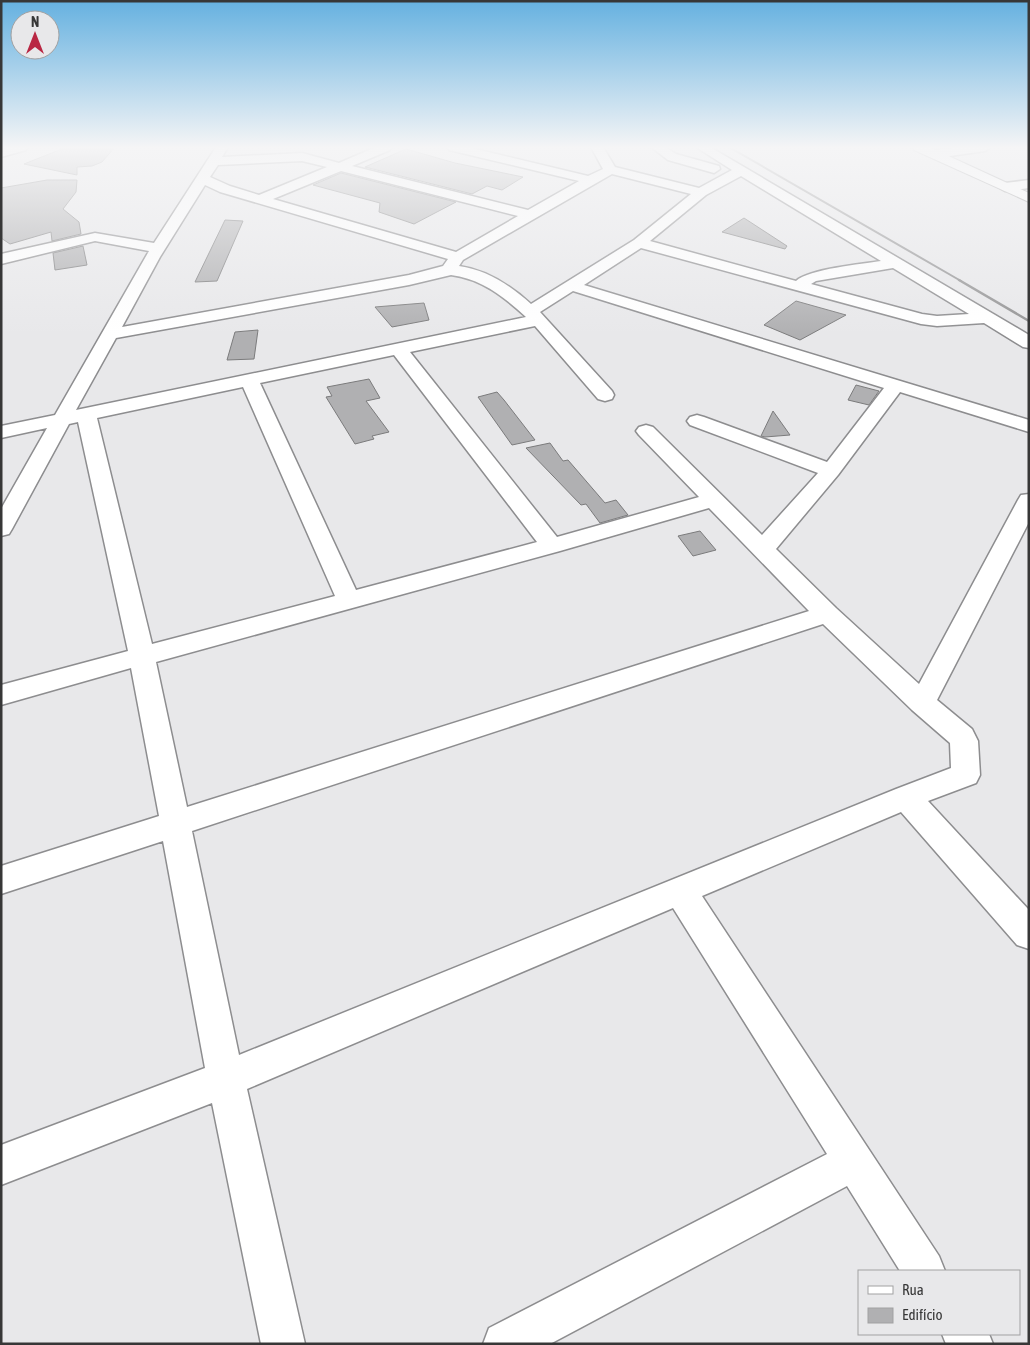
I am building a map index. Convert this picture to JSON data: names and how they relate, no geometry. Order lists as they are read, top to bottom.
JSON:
{
  "legend": ["Rua", "Edifício"],
  "north": "top"
}
